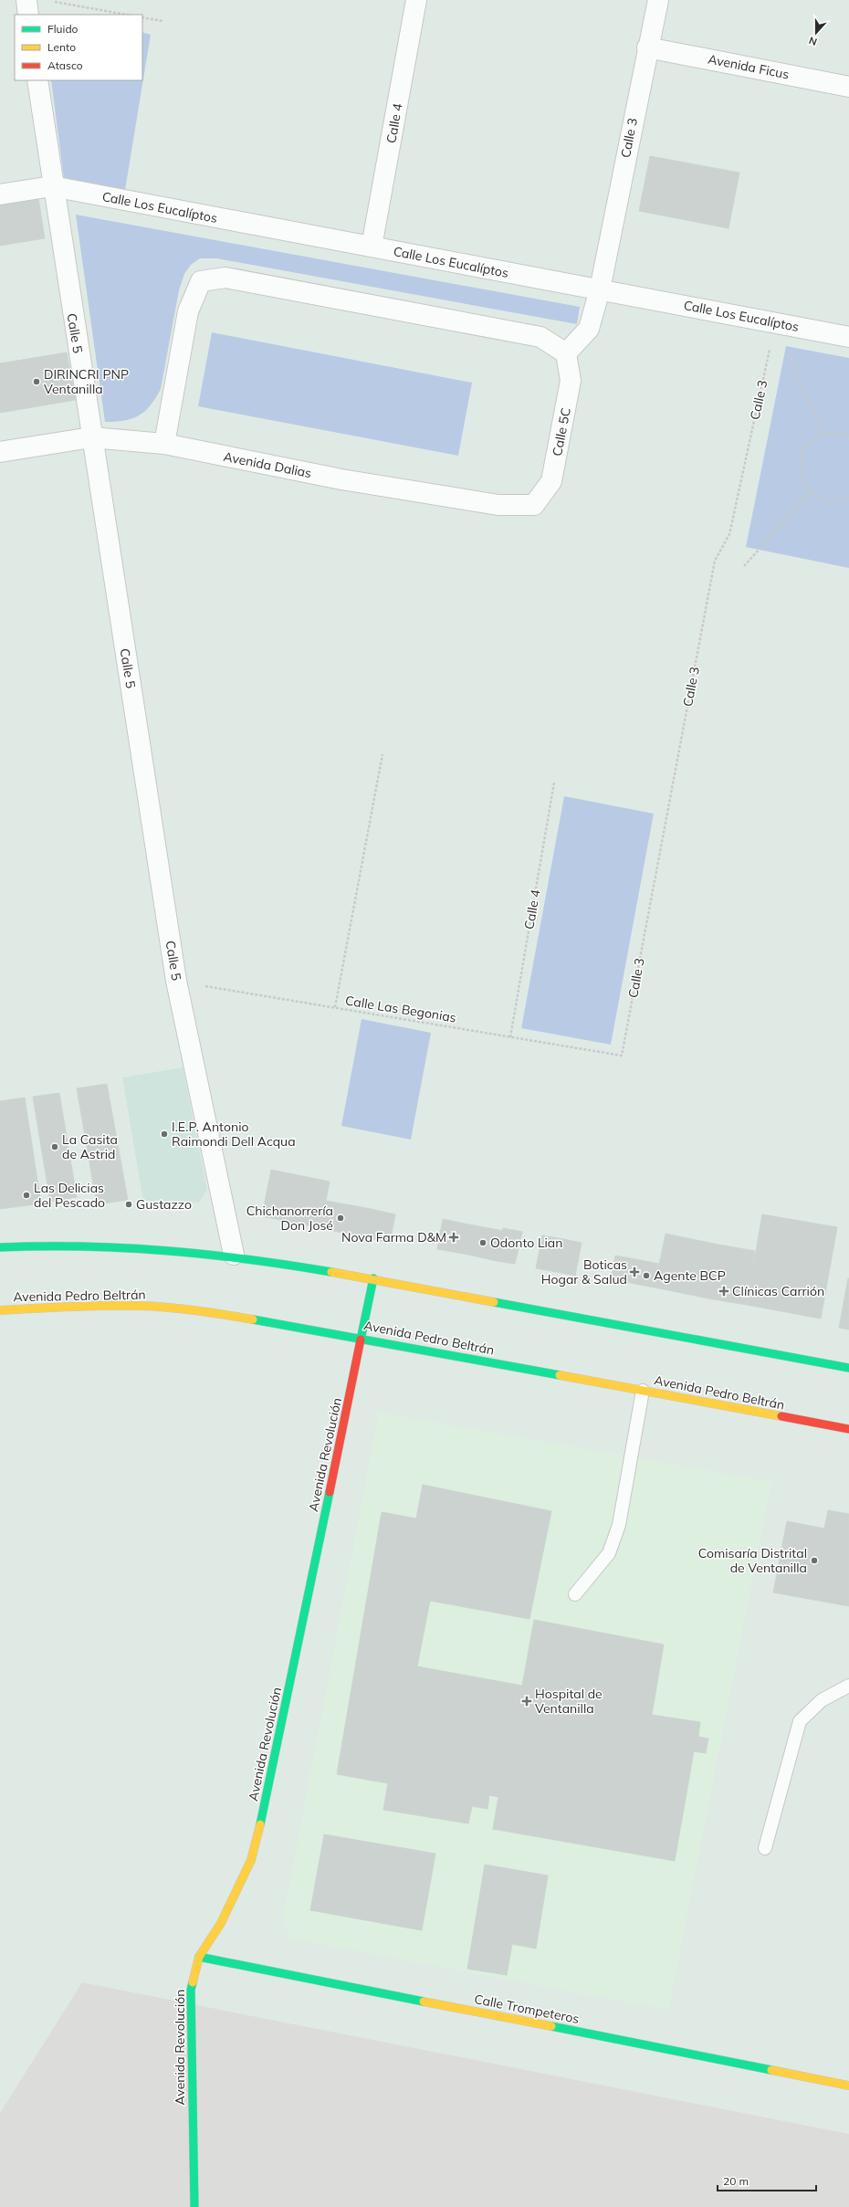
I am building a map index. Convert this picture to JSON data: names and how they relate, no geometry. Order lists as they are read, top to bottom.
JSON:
{
  "streets": {
    "main road": ["Avenida Pedro Beltrán", "Avenida Revolución", "Calle Trompeteros"],
    "street": [
      "Avenida Ficus",
      "Calle 4",
      "Calle 3",
      "Calle Los Eucalíptos",
      "Calle 5",
      "Calle 5C",
      "Avenida Dalias"
    ],
    "path": ["Calle Las Begonias"]
  },
  "crossings": [
    ["Avenida Ficus", "Calle 3"],
    ["Calle 4", "Calle Los Eucalíptos"],
    ["Calle 4", "Calle Las Begonias"],
    ["Calle 3", "Calle Los Eucalíptos"],
    ["Calle 3", "Calle 5C"],
    ["Calle 3", "Calle Las Begonias"],
    ["Calle Los Eucalíptos", "Calle 5"],
    ["Calle 5", "Avenida Dalias"],
    ["Calle 5", "Calle Las Begonias"],
    ["Calle 5C", "Avenida Dalias"],
    ["Avenida Pedro Beltrán", "Avenida Revolución"],
    ["Avenida Revolución", "Calle Trompeteros"]
  ],
  "places": {
    "other": [
      "DIRINCRI PNP Ventanilla",
      "I.E.P. Antonio Raimondi Dell Acqua",
      "La Casita de Astrid",
      "Las Delicias del Pescado",
      "Gustazzo",
      "Chichanorrería Don José",
      "Odonto Lian",
      "Agente BCP",
      "Comisaría Distrital de Ventanilla"
    ],
    "health": [
      "Nova Farma D&M",
      "Boticas Hogar & Salud",
      "Clínicas Carrión",
      "Hospital de Ventanilla"
    ]
  },
  "legend": ["Fluido", "Lento", "Atasco"],
  "scale_bar": "20 m",
  "north": "bottom"
}
